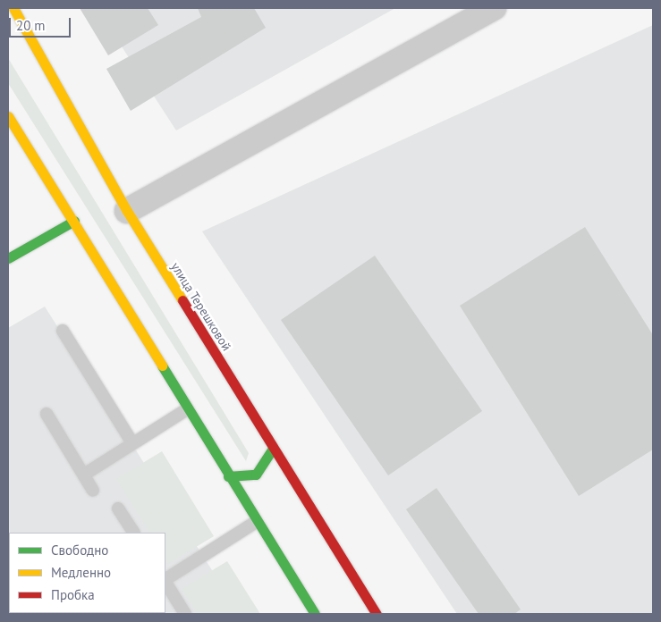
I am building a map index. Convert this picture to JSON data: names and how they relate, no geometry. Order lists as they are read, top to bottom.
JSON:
{
  "streets": {
    "main road": ["улица Терешковой"]
  },
  "legend": ["Свободно", "Медленно", "Пробка"],
  "scale_bar": "20 m"
}
